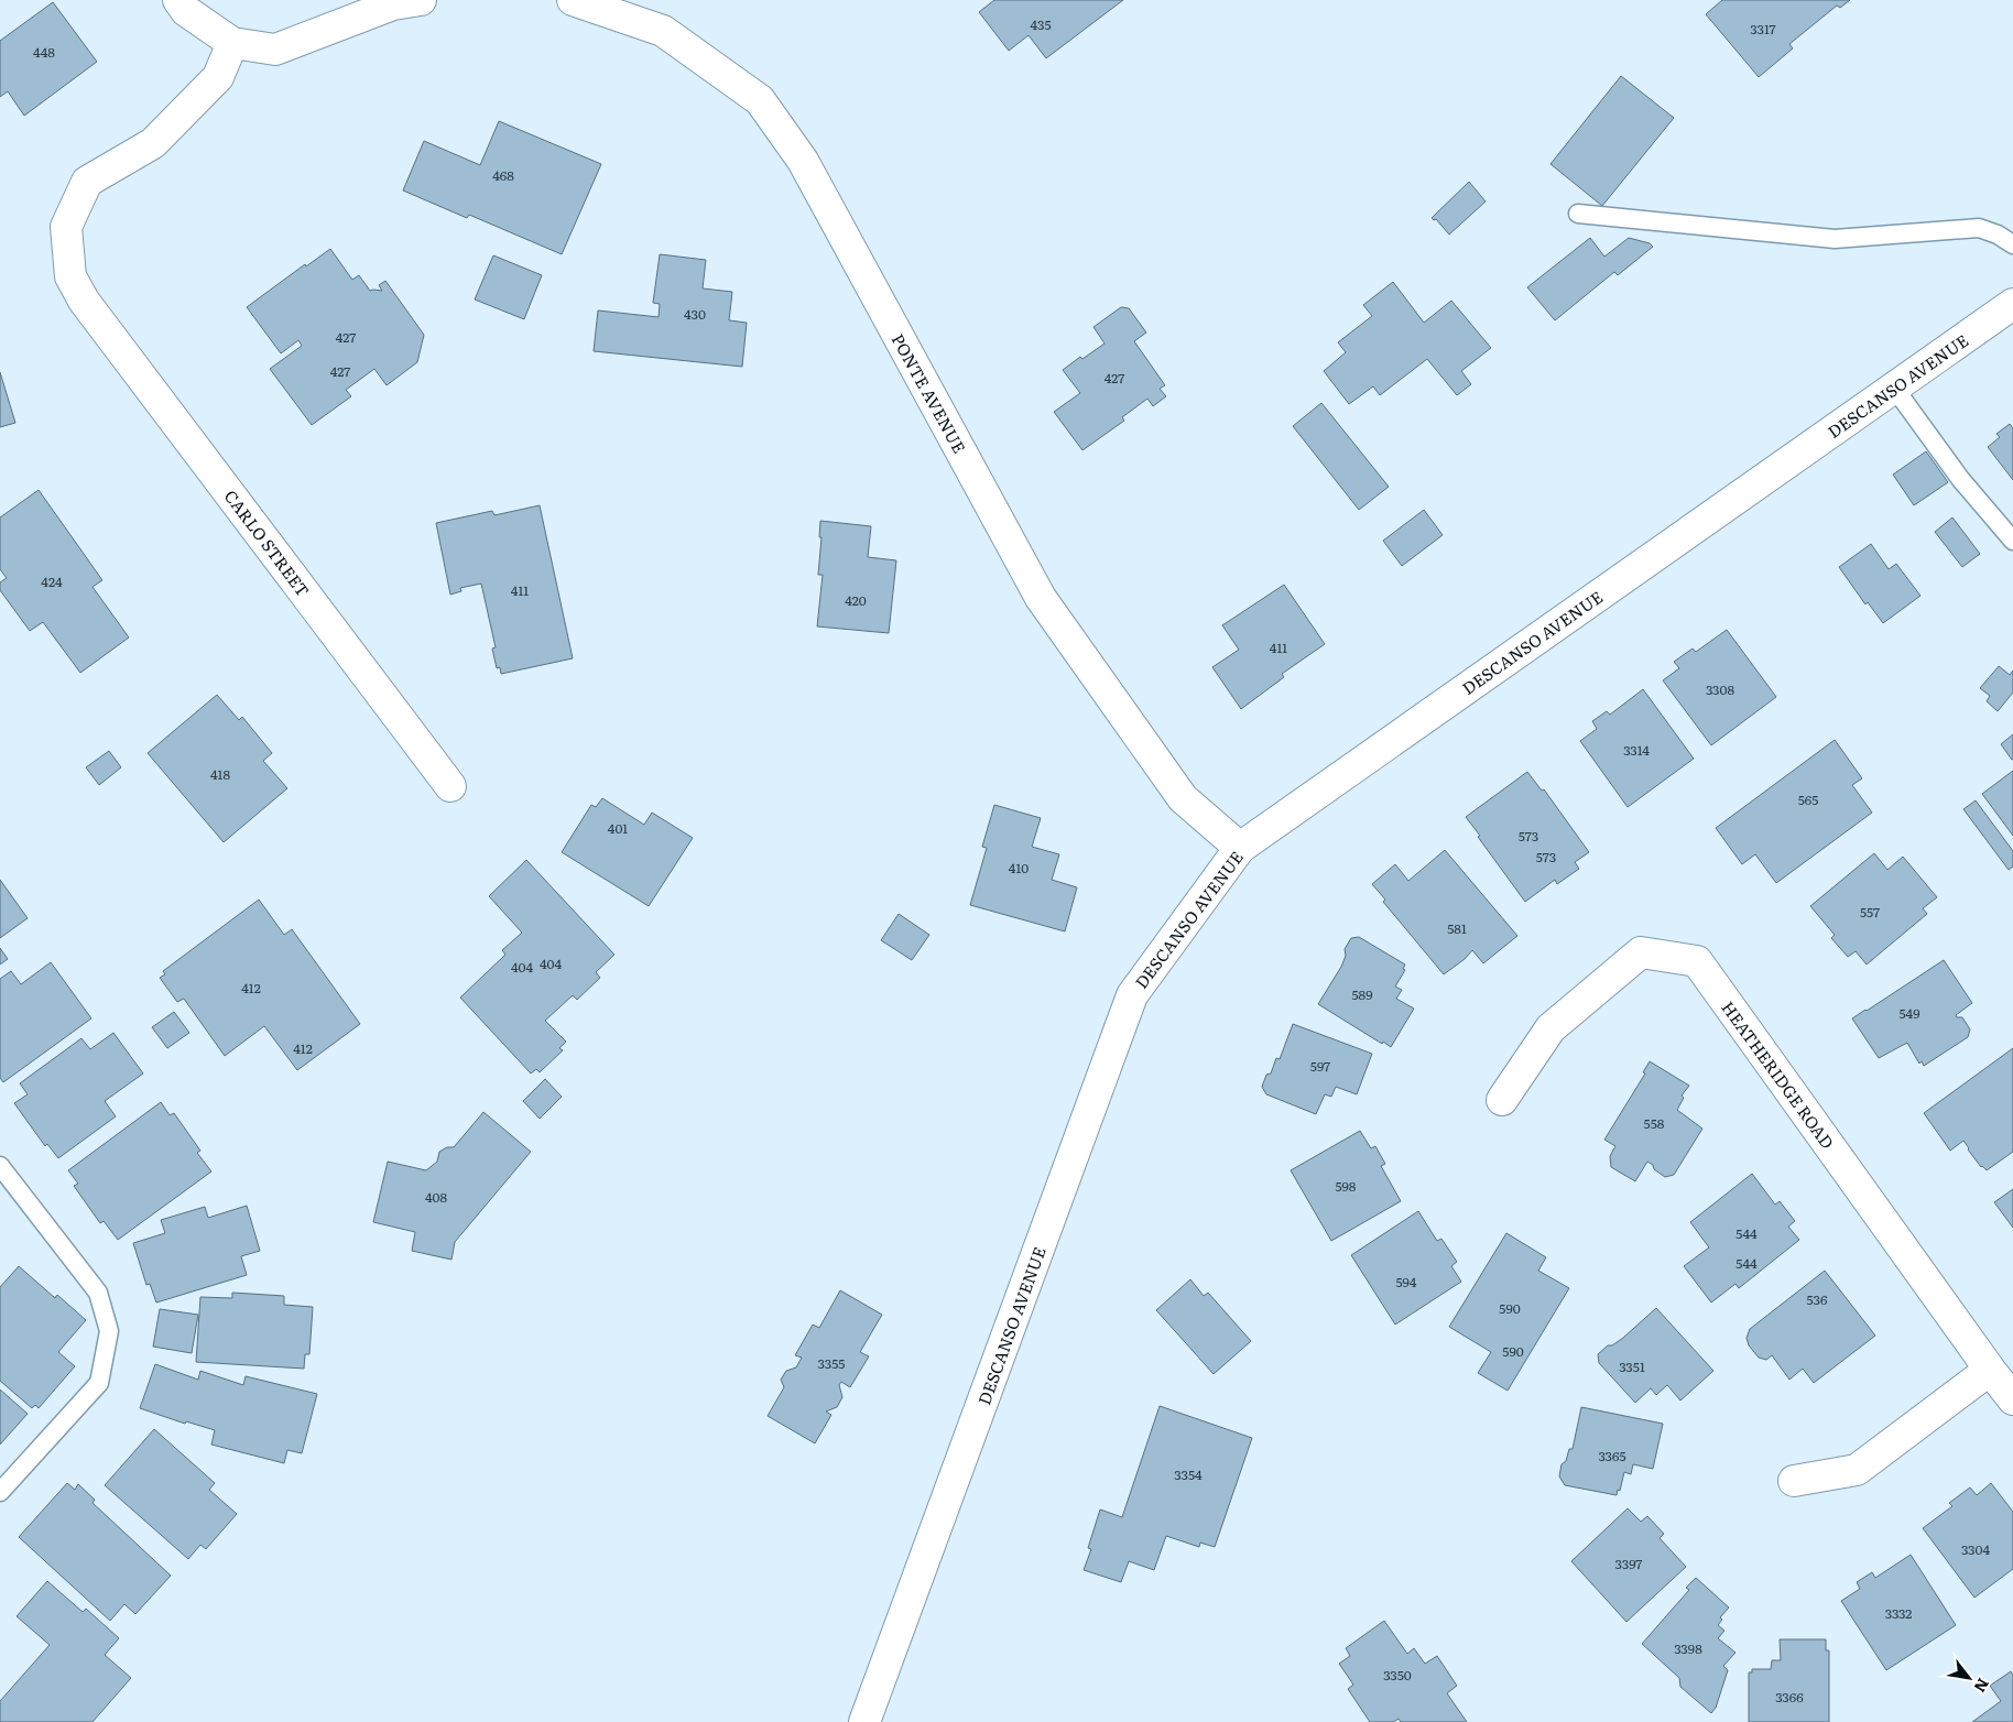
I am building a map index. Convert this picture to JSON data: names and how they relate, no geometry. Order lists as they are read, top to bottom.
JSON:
{
  "streets": {
    "street": [
      "DESCANSO AVENUE",
      "PONTE AVENUE",
      "CARLO STREET",
      "HEATHERIDGE ROAD"
    ]
  },
  "crossings": [
    ["DESCANSO AVENUE", "PONTE AVENUE"]
  ],
  "house_numbers": [
    "435",
    "3317",
    "448",
    "468",
    "430",
    "427",
    "427",
    "427",
    "424",
    "411",
    "420",
    "411",
    "3308",
    "3314",
    "418",
    "565",
    "401",
    "573",
    "573",
    "410",
    "557",
    "581",
    "404",
    "404",
    "412",
    "589",
    "549",
    "412",
    "597",
    "558",
    "598",
    "408",
    "544",
    "544",
    "594",
    "536",
    "590",
    "590",
    "3355",
    "3351",
    "3365",
    "3354",
    "3304",
    "3397",
    "3332",
    "3398",
    "3350",
    "3366"
  ],
  "north": "bottom right"
}
